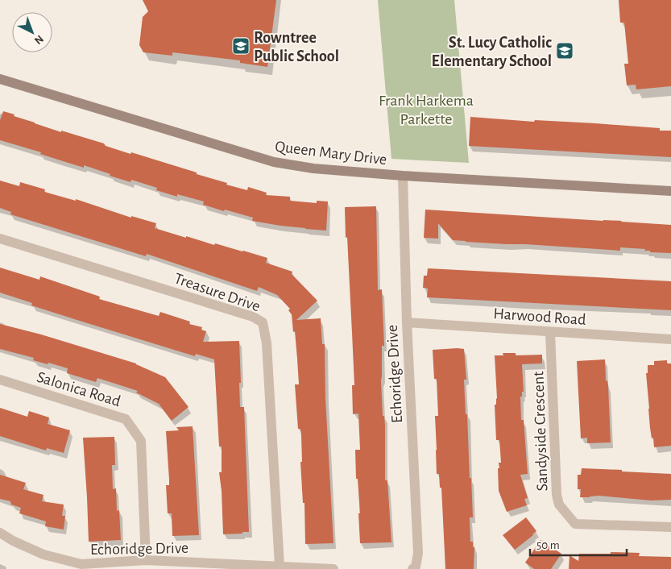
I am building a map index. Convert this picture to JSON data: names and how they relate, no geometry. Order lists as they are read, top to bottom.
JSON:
{
  "streets": {
    "street": [
      "Queen Mary Drive",
      "Treasure Drive",
      "Harwood Road",
      "Echoridge Drive",
      "Salonica Road",
      "Sandyside Crescent"
    ]
  },
  "crossings": [
    ["Queen Mary Drive", "Echoridge Drive"],
    ["Treasure Drive", "Echoridge Drive"],
    ["Harwood Road", "Echoridge Drive"],
    ["Harwood Road", "Sandyside Crescent"],
    ["Echoridge Drive", "Salonica Road"]
  ],
  "parks": ["Frank Harkema Parkette"],
  "places": {
    "school or university": ["Rowntree Public School", "St. Lucy Catholic Elementary School"]
  },
  "scale_bar": "50 m",
  "north": "bottom right"
}
